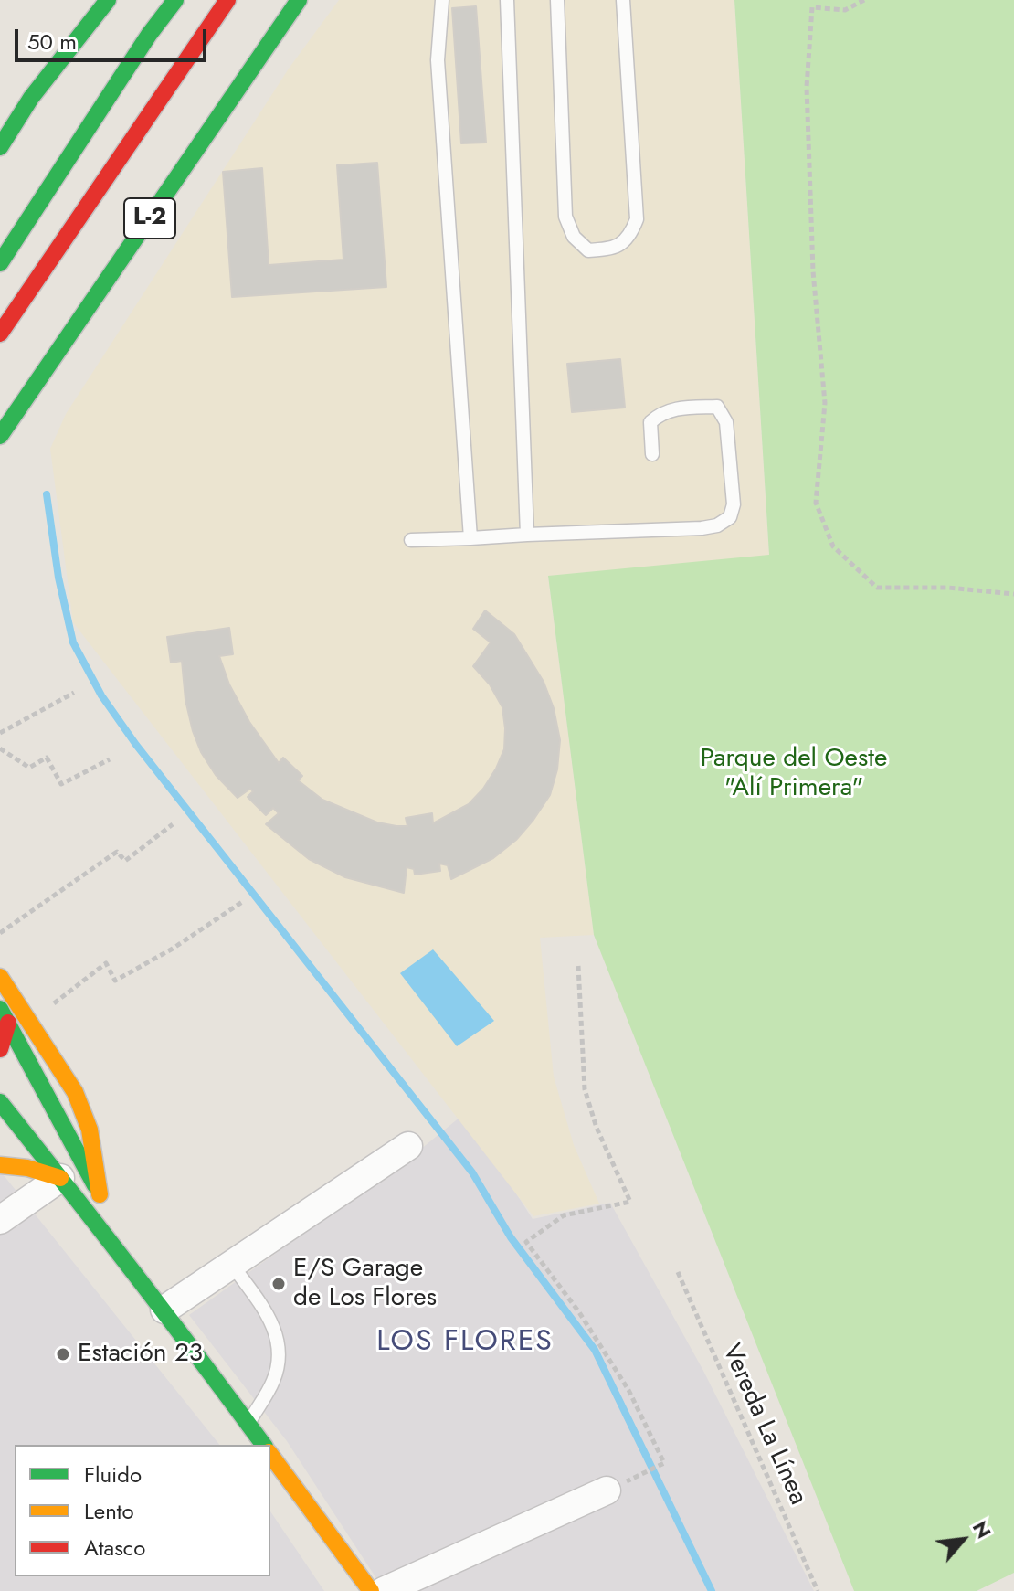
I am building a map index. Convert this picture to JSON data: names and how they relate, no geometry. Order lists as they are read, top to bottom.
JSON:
{
  "streets": {
    "main road": ["L-2"],
    "path": ["Vereda La Línea"]
  },
  "districts": ["LOS FLORES"],
  "parks": ["Parque del Oeste \"Alí Primera\""],
  "places": ["E/S Garage de Los Flores", "Estación 23"],
  "legend": ["Fluido", "Lento", "Atasco"],
  "scale_bar": "50 m",
  "north": "top right"
}
